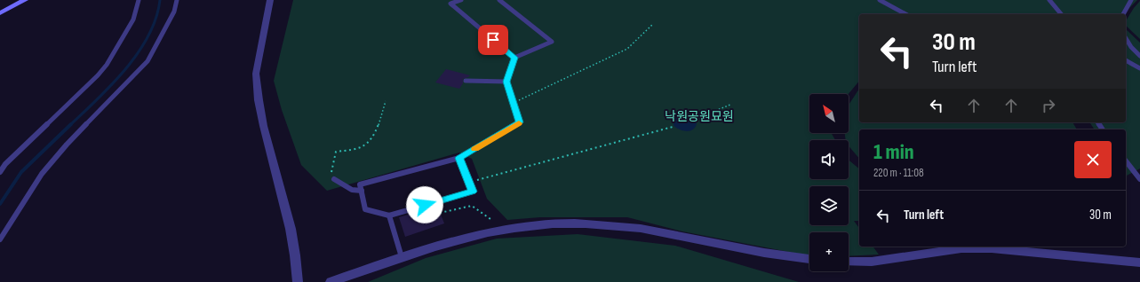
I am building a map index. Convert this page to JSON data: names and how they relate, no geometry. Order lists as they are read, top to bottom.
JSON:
{
  "parks": ["낙원공원묘원"],
  "north": "top left",
  "page": {
    "turn": ["30 m", "Turn left"],
    "map_buttons": "+",
    "heading": ["1 min", "220 m · 11:08"],
    "list": [
      {
        "name": "Turn left",
        "value": "30 m"
      }
    ]
  }
}
